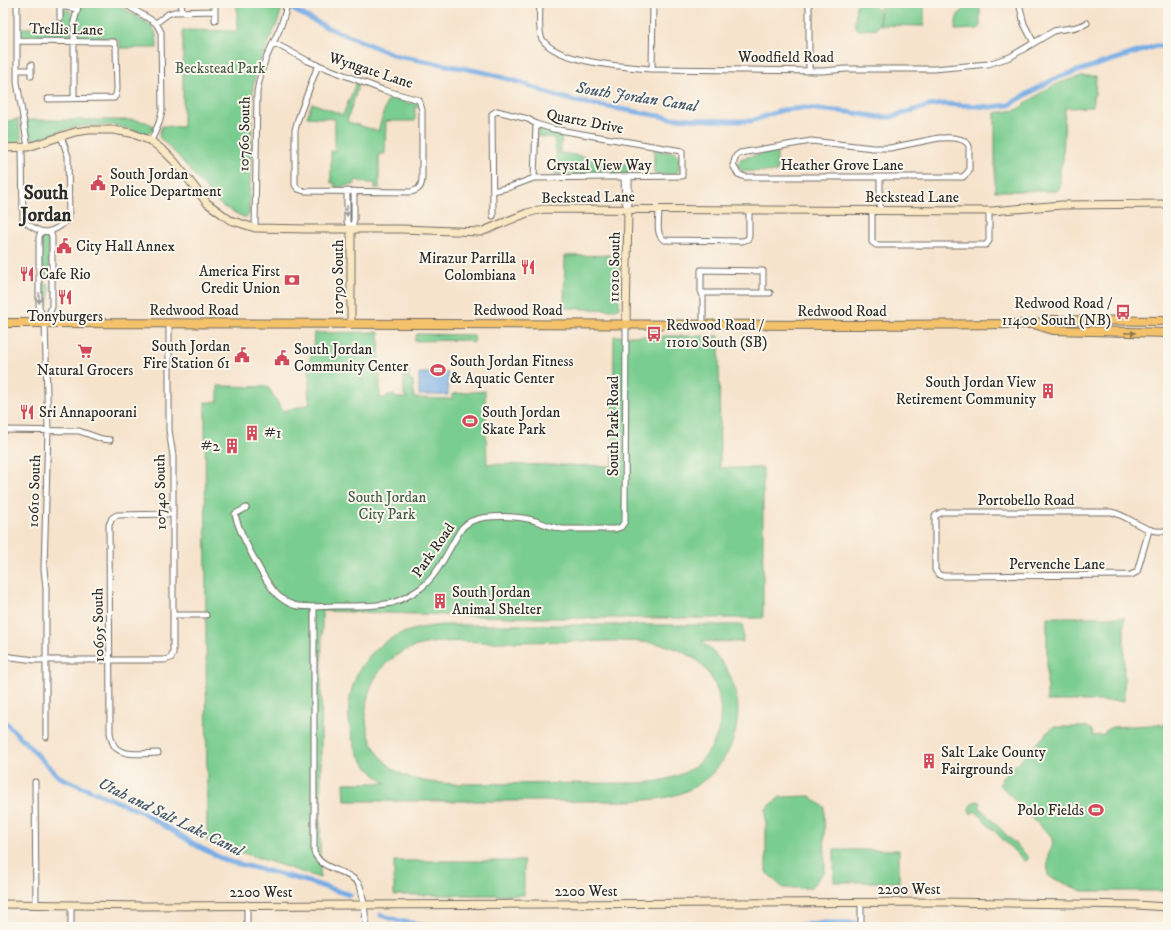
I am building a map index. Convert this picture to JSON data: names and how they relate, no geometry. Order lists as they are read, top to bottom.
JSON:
{
  "streets": {
    "main road": ["Redwood Road"],
    "street": [
      "Trellis Lane",
      "Woodfield Road",
      "Wyngate Lane",
      "Quartz Drive",
      "10760 South",
      "Crystal View Way",
      "Heather Grove Lane",
      "Beckstead Lane",
      "11010 South",
      "10790 South",
      "South Park Road",
      "10610 South",
      "10740 South",
      "Portobello Road",
      "Park Road",
      "Pervenche Lane",
      "10695 South",
      "2200 West"
    ]
  },
  "crossings": [
    ["Wyngate Lane", "10760 South"],
    ["Wyngate Lane", "10790 South"],
    ["Quartz Drive", "Crystal View Way"],
    ["10760 South", "Beckstead Lane"],
    ["Crystal View Way", "11010 South"],
    ["Beckstead Lane", "11010 South"],
    ["Beckstead Lane", "10790 South"],
    ["11010 South", "Redwood Road"],
    ["11010 South", "South Park Road"],
    ["10790 South", "Redwood Road"],
    ["Redwood Road", "South Park Road"],
    ["Redwood Road", "10610 South"],
    ["Redwood Road", "10740 South"],
    ["South Park Road", "Park Road"],
    ["10740 South", "10695 South"],
    ["Portobello Road", "Pervenche Lane"]
  ],
  "districts": ["South Jordan"],
  "water": ["South Jordan Canal", "Utah and Salt Lake Canal"],
  "parks": ["Beckstead Park", "South Jordan City Park"],
  "places": {
    "public building": [
      "South Jordan Police Department",
      "City Hall Annex",
      "South Jordan Fire Station 61",
      "South Jordan Community Center"
    ],
    "restaurant": [
      "Mirazur Parrilla Colombiana",
      "Cafe Rio",
      "Tonyburgers",
      "Sri Annapoorani"
    ],
    "bank": ["America First Credit Union"],
    "bus stop": ["Redwood Road / 11400 South (NB)", "Redwood Road / 11010 South (SB)"],
    "supermarket": ["Natural Grocers"],
    "sports": ["South Jordan Fitness & Aquatic Center", "South Jordan Skate Park", "Polo Fields"],
    "building": [
      "South Jordan View Retirement Community",
      "#1",
      "#2",
      "South Jordan Animal Shelter",
      "Salt Lake County Fairgrounds"
    ]
  }
}
